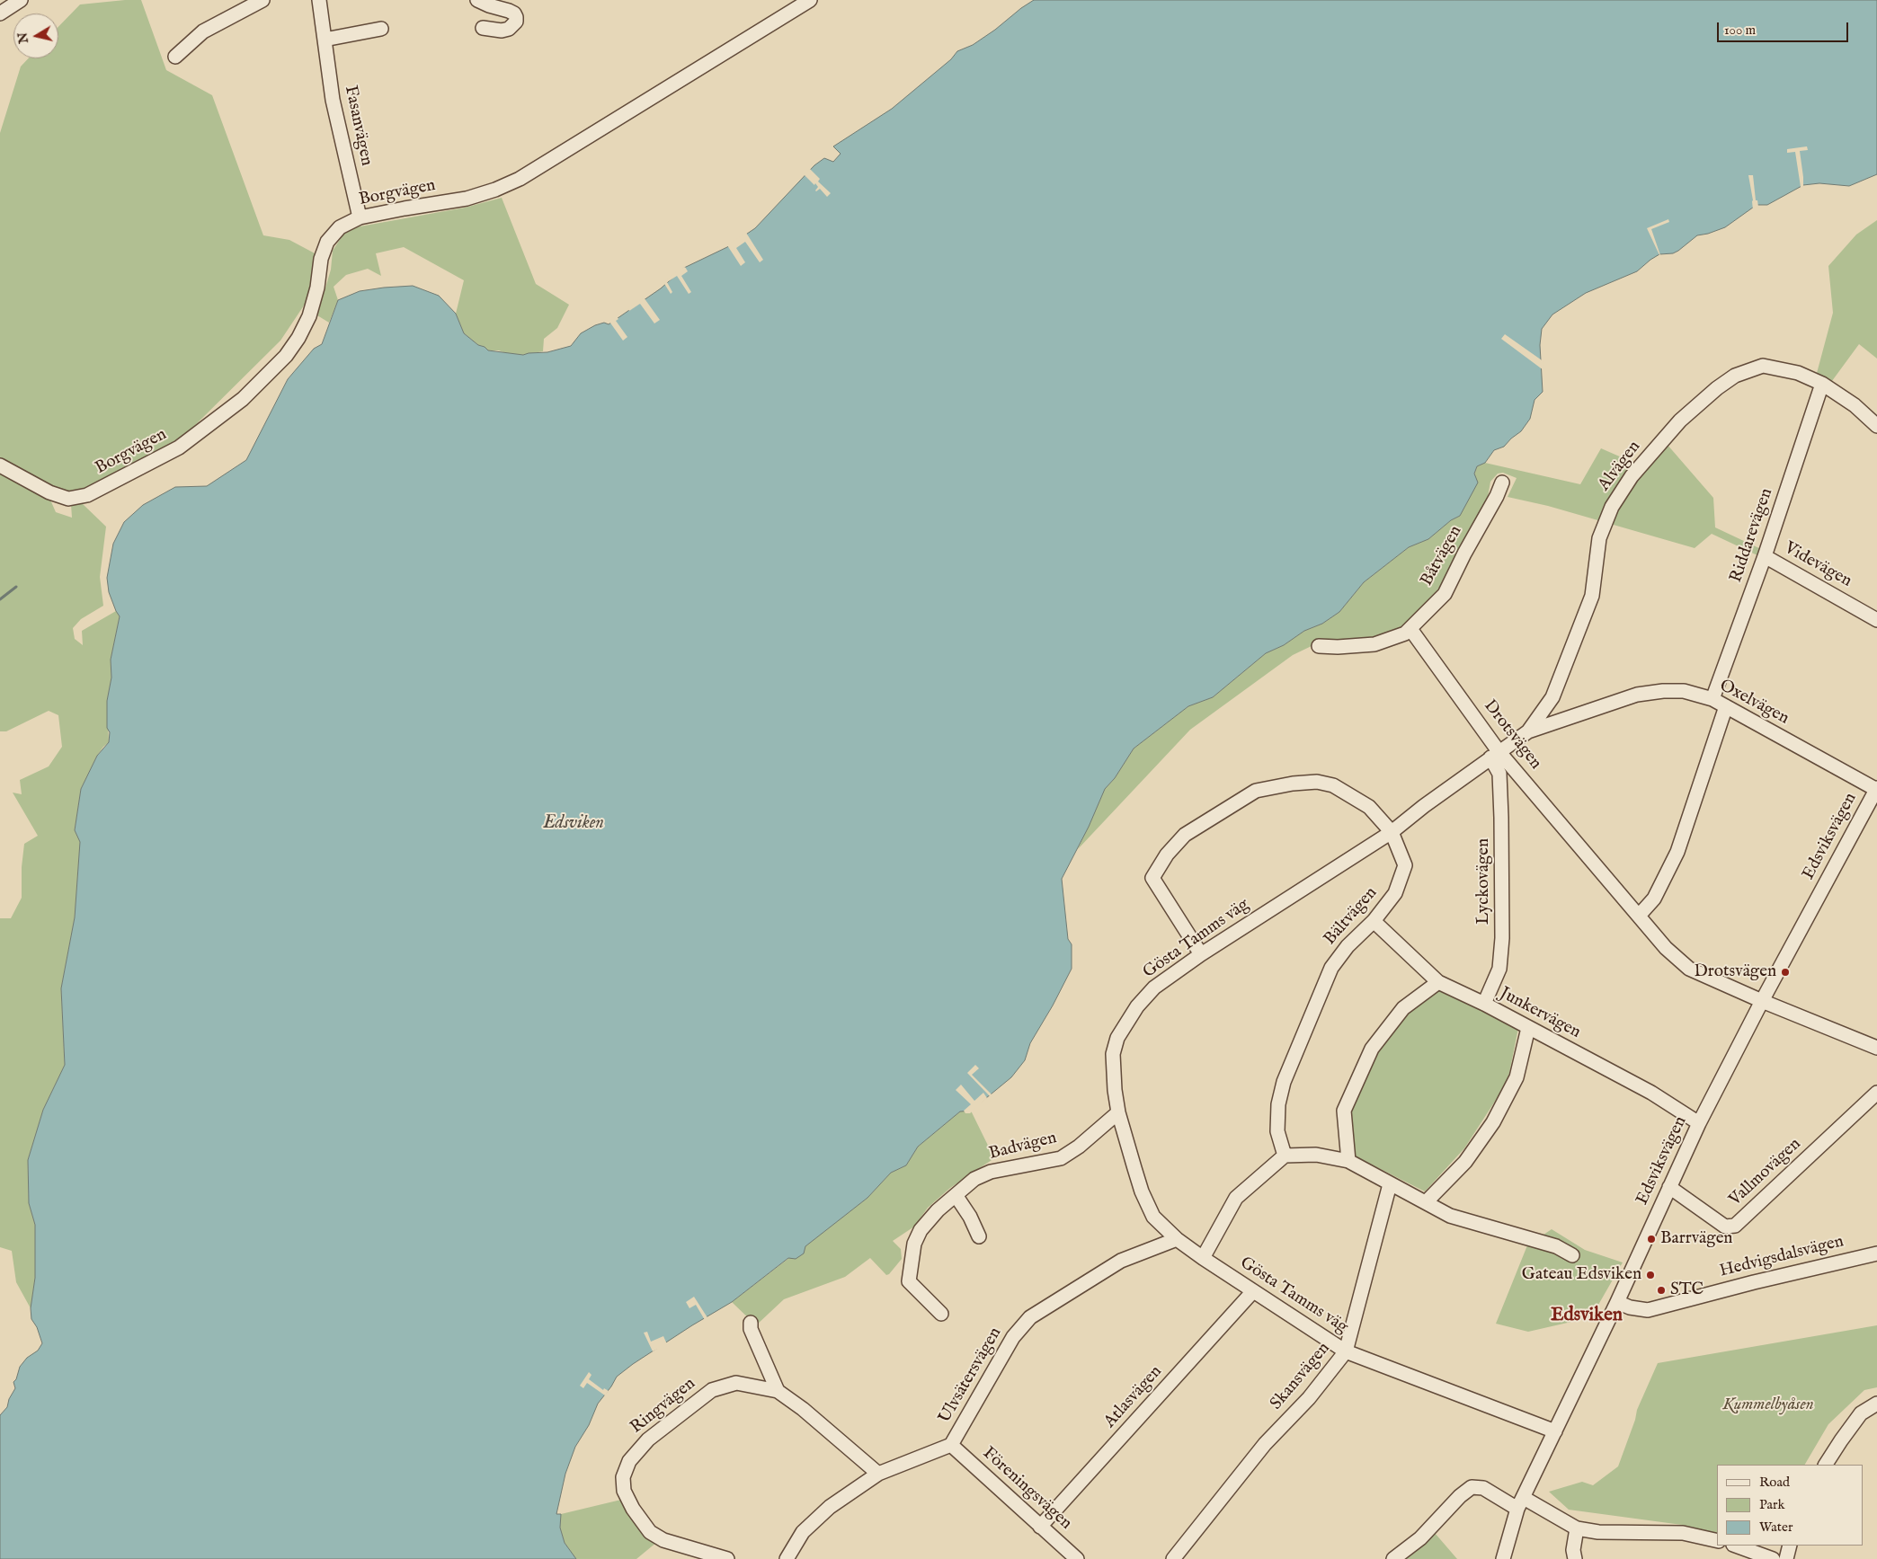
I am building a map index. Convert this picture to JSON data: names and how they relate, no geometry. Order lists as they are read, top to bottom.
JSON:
{
  "streets": {
    "street": [
      "Fasanvägen",
      "Borgvägen",
      "Alvägen",
      "Riddarevägen",
      "Båtvägen",
      "Videvägen",
      "Oxelvägen",
      "Drotsvägen",
      "Edsviksvägen",
      "Lyckovägen",
      "Bältvägen",
      "Gösta Tamms väg",
      "Junkervägen",
      "Badvägen",
      "Vallmovägen",
      "Hedvigsdalsvägen",
      "Ulvsätersvägen",
      "Skansvägen",
      "Atlasvägen",
      "Ringvägen",
      "Föreningsvägen"
    ]
  },
  "crossings": [
    ["Fasanvägen", "Borgvägen"],
    ["Alvägen", "Riddarevägen"],
    ["Alvägen", "Oxelvägen"],
    ["Alvägen", "Drotsvägen"],
    ["Alvägen", "Lyckovägen"],
    ["Alvägen", "Gösta Tamms väg"],
    ["Riddarevägen", "Videvägen"],
    ["Riddarevägen", "Oxelvägen"],
    ["Båtvägen", "Drotsvägen"],
    ["Oxelvägen", "Edsviksvägen"],
    ["Drotsvägen", "Edsviksvägen"],
    ["Drotsvägen", "Lyckovägen"],
    ["Drotsvägen", "Gösta Tamms väg"],
    ["Edsviksvägen", "Gösta Tamms väg"],
    ["Edsviksvägen", "Junkervägen"],
    ["Edsviksvägen", "Vallmovägen"],
    ["Edsviksvägen", "Hedvigsdalsvägen"],
    ["Lyckovägen", "Gösta Tamms väg"],
    ["Lyckovägen", "Junkervägen"],
    ["Bältvägen", "Gösta Tamms väg"],
    ["Bältvägen", "Junkervägen"],
    ["Gösta Tamms väg", "Badvägen"],
    ["Gösta Tamms väg", "Ulvsätersvägen"],
    ["Gösta Tamms väg", "Skansvägen"],
    ["Gösta Tamms väg", "Atlasvägen"],
    ["Ulvsätersvägen", "Ringvägen"],
    ["Ulvsätersvägen", "Föreningsvägen"],
    ["Atlasvägen", "Föreningsvägen"]
  ],
  "districts": ["Edsviken"],
  "water": ["Edsviken"],
  "parks": ["Kummelbyåsen"],
  "places": [
    "Drotsvägen",
    "Barrvägen",
    "Gateau Edsviken",
    "STC"
  ],
  "legend": ["Road", "Park", "Water"],
  "scale_bar": "100 m",
  "north": "left"
}
